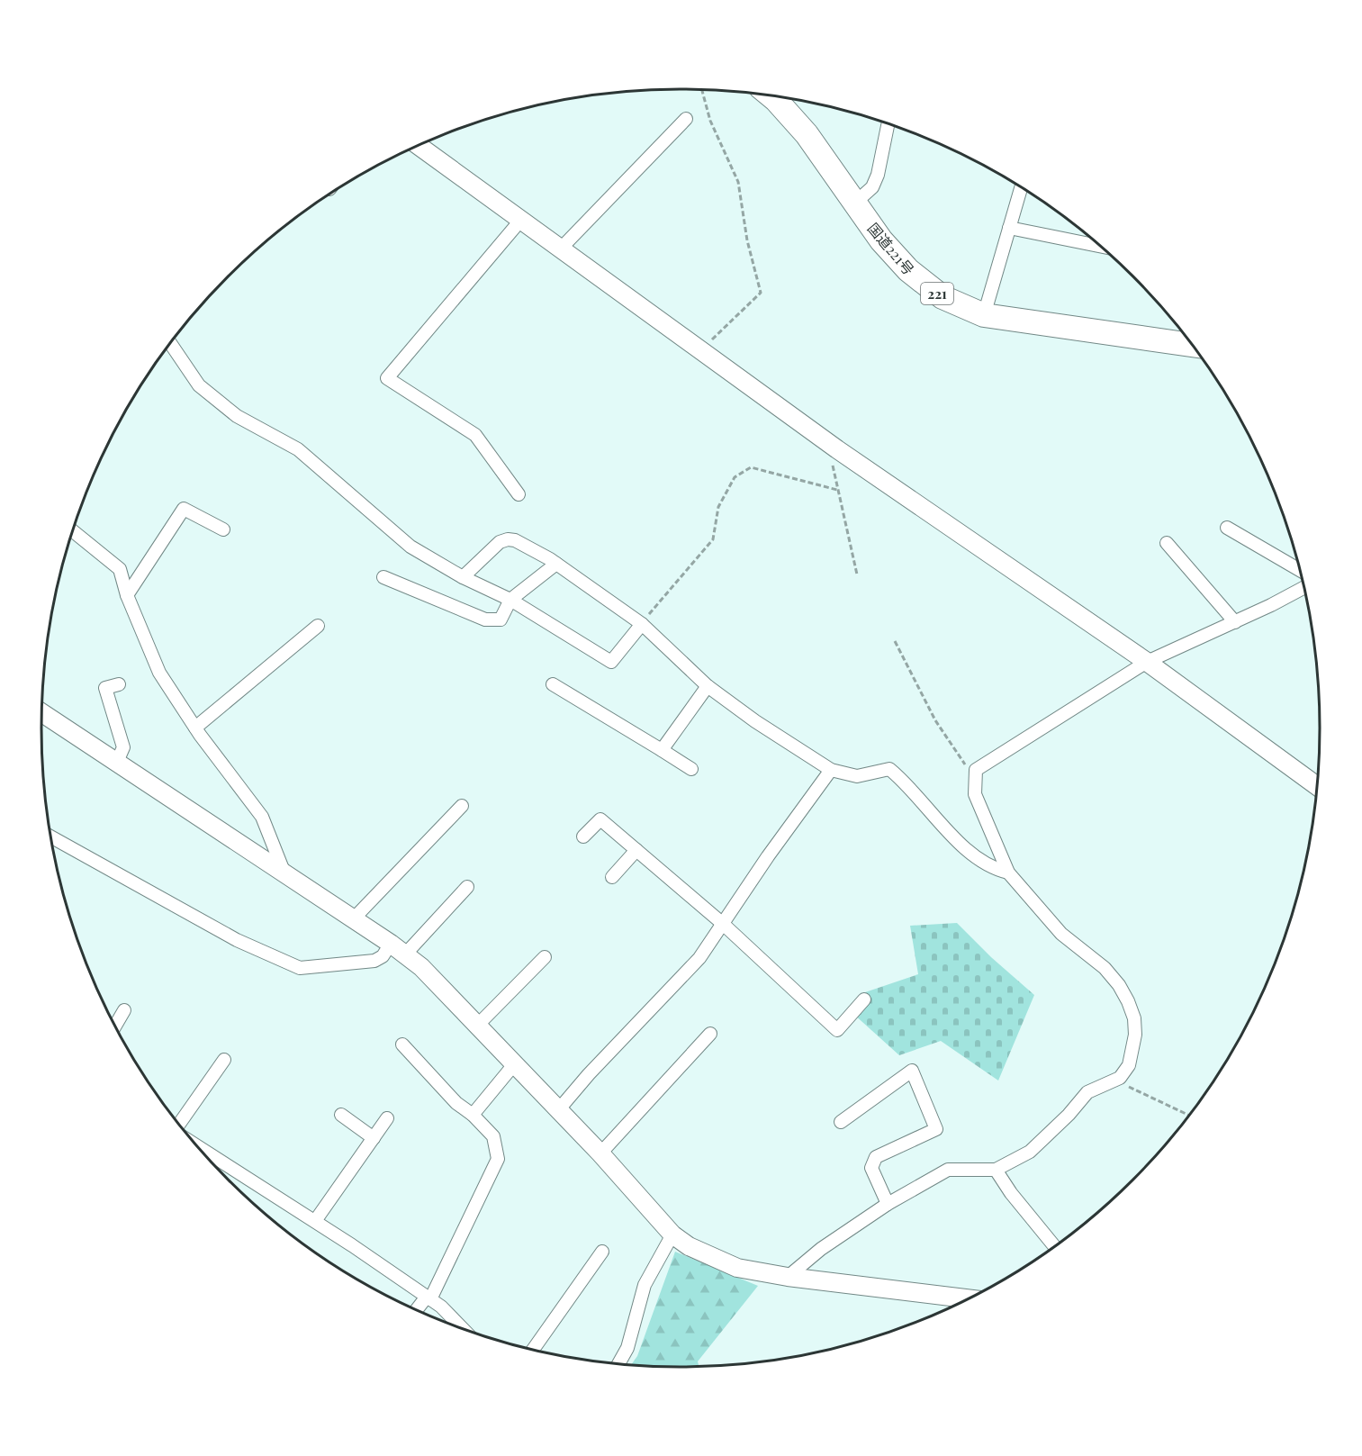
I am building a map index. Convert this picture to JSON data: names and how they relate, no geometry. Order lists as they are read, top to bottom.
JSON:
{
  "streets": {
    "highway": ["国道221号", "221"]
  }
}
